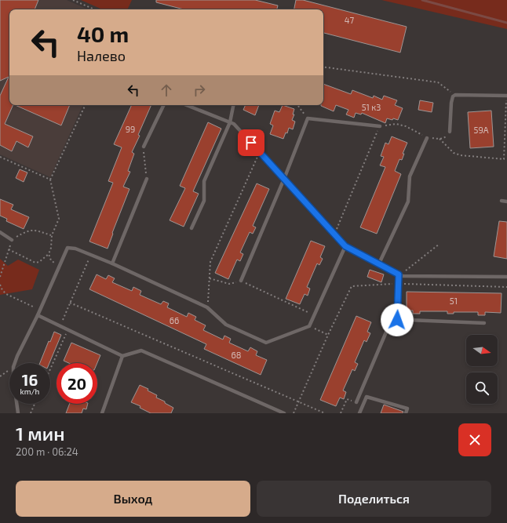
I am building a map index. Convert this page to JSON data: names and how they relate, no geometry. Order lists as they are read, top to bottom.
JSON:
{
  "house_numbers": [
    "47",
    "51 к3",
    "99",
    "59А",
    "51",
    "66",
    "68"
  ],
  "north": "right",
  "page": {
    "turn": ["40 m", "Налево"],
    "speed": "16 km/h",
    "limit": "20",
    "heading": ["1 мин", "200 m · 06:24"],
    "buttons": ["Выход", "Поделиться"]
  }
}
